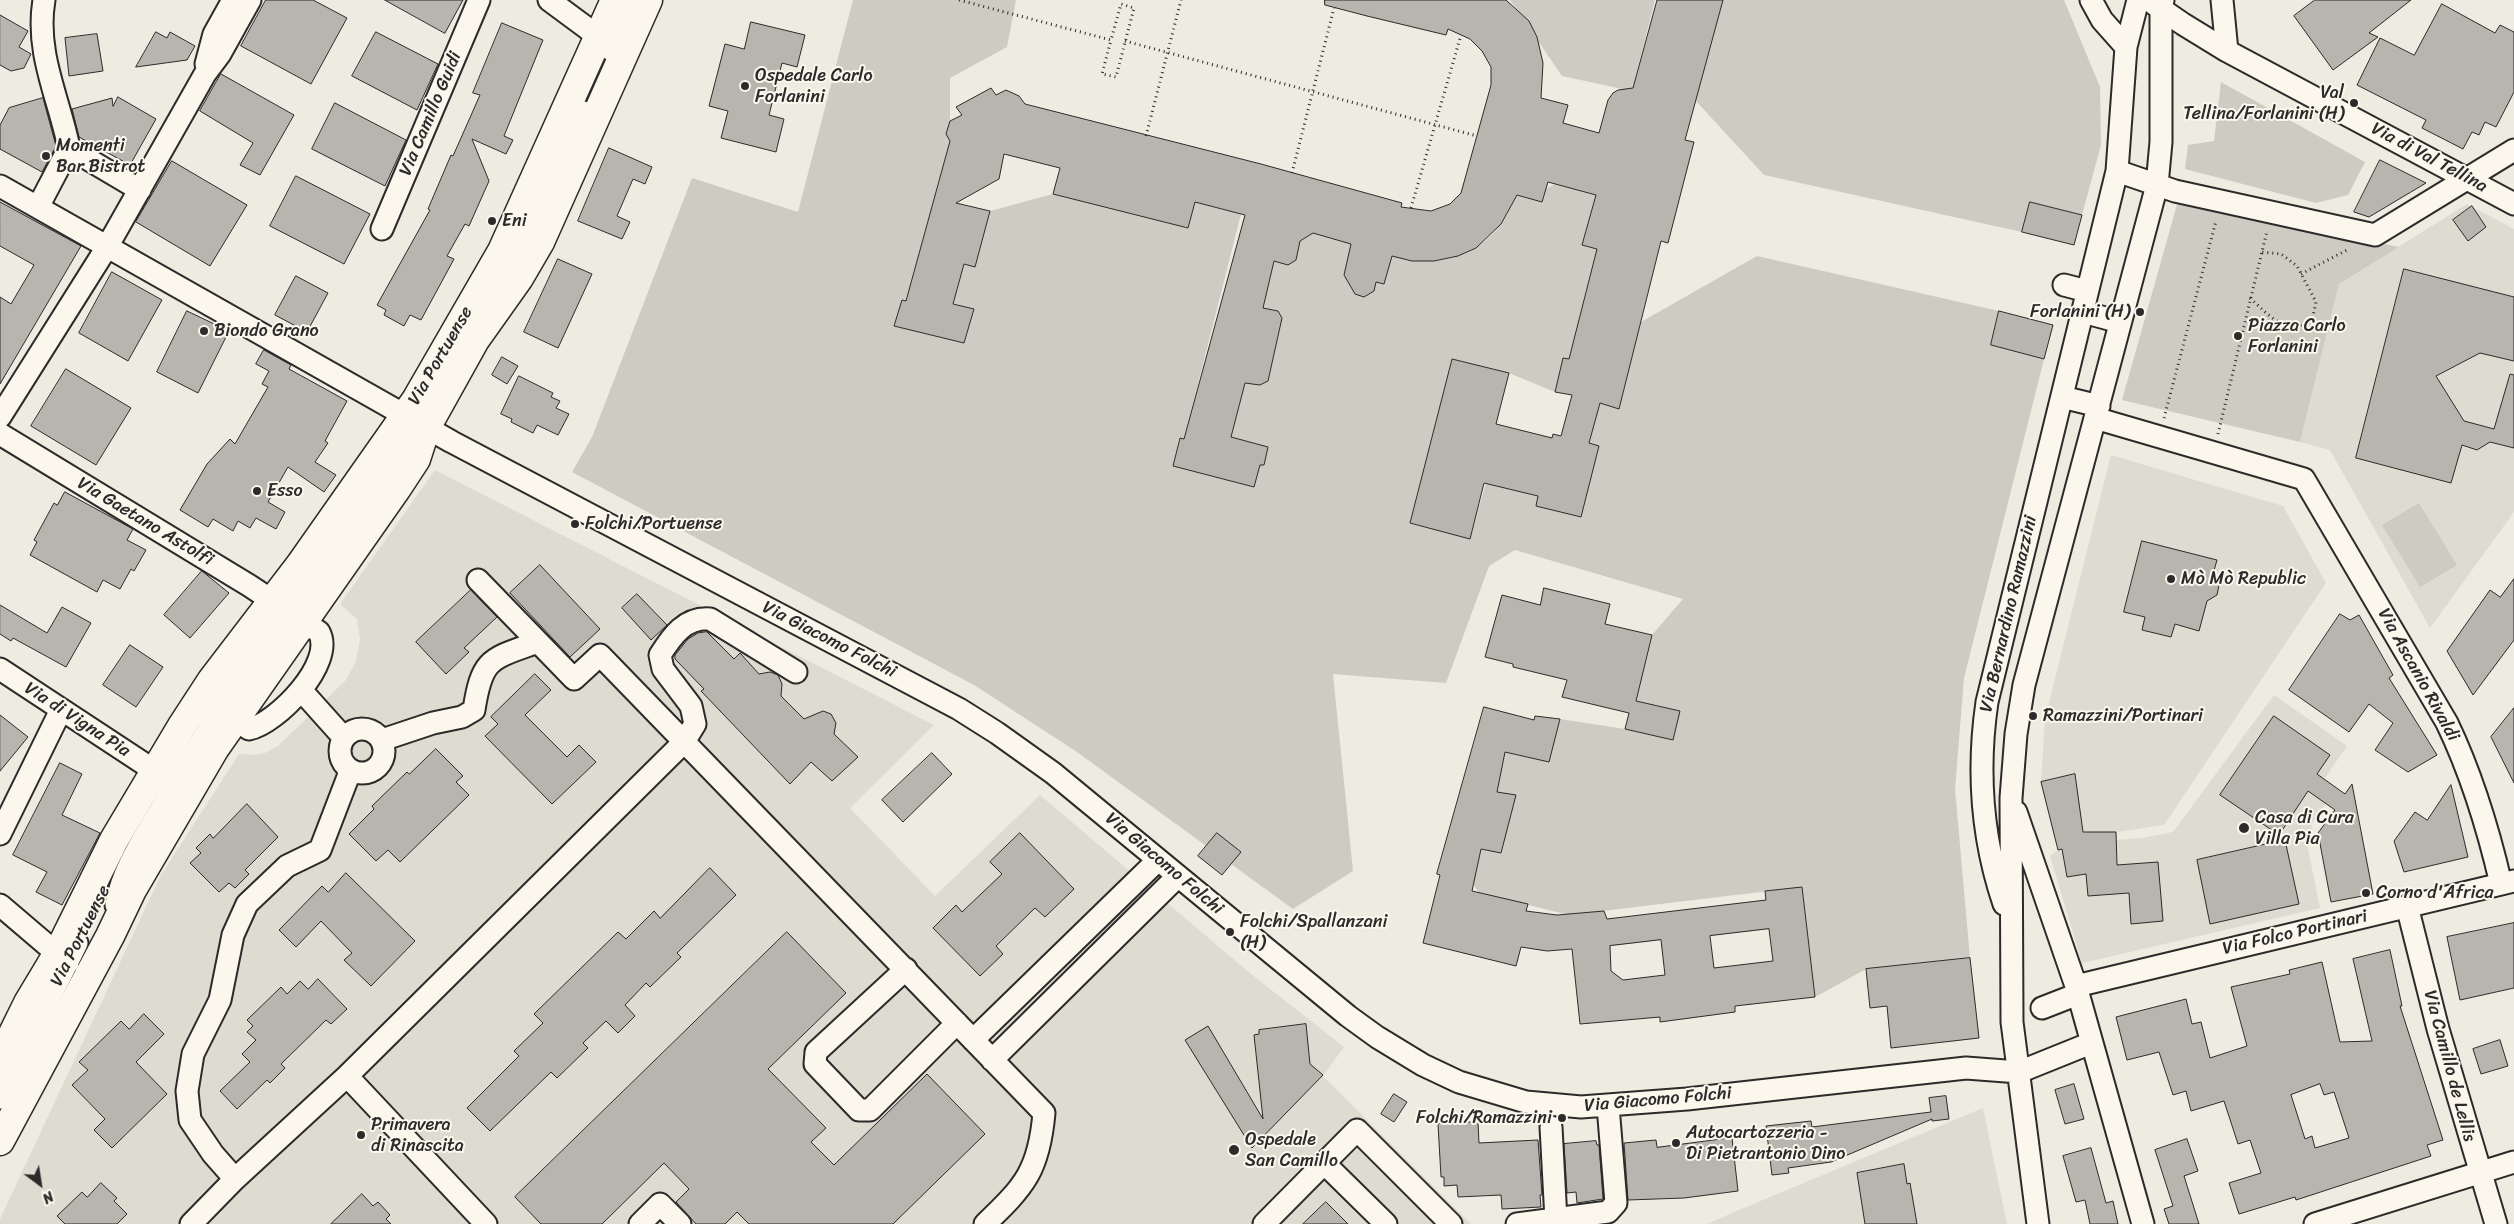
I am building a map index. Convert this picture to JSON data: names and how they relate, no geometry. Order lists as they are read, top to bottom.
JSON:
{
  "streets": {
    "main road": ["Via Portuense"],
    "street": [
      "Via Camillo Guidi",
      "Via di Val Tellina",
      "Via Gaetano Astolfi",
      "Via Bernardino Ramazzini",
      "Via Giacomo Folchi",
      "Via Ascanio Rivaldi",
      "Via di Vigna Pia",
      "Via Folco Portinari",
      "Via Camillo de Lellis"
    ]
  },
  "crossings": [
    ["Via di Val Tellina", "Via Bernardino Ramazzini"],
    ["Via Portuense", "Via Gaetano Astolfi"],
    ["Via Portuense", "Via Giacomo Folchi"],
    ["Via Portuense", "Via di Vigna Pia"],
    ["Via Bernardino Ramazzini", "Via Giacomo Folchi"],
    ["Via Bernardino Ramazzini", "Via Folco Portinari"],
    ["Via Ascanio Rivaldi", "Via Folco Portinari"],
    ["Via Folco Portinari", "Via Camillo de Lellis"]
  ],
  "places": [
    "Ospedale Carlo Forlanini",
    "Val Tellina/Forlanini (H)",
    "Momenti Bar Bistrot",
    "Eni",
    "Forlanini (H)",
    "Biondo Grano",
    "Piazza Carlo Forlanini",
    "Esso",
    "Folchi/Portuense",
    "Mò Mò Republic",
    "Ramazzini/Portinari",
    "Casa di Cura Villa Pia",
    "Corno d'Africa",
    "Folchi/Spallanzani (H)",
    "Folchi/Ramazzini",
    "Primavera di Rinascita",
    "Autocartozzeria - Di Pietrantonio Dino",
    "Ospedale San Camillo"
  ],
  "north": "bottom right"
}
